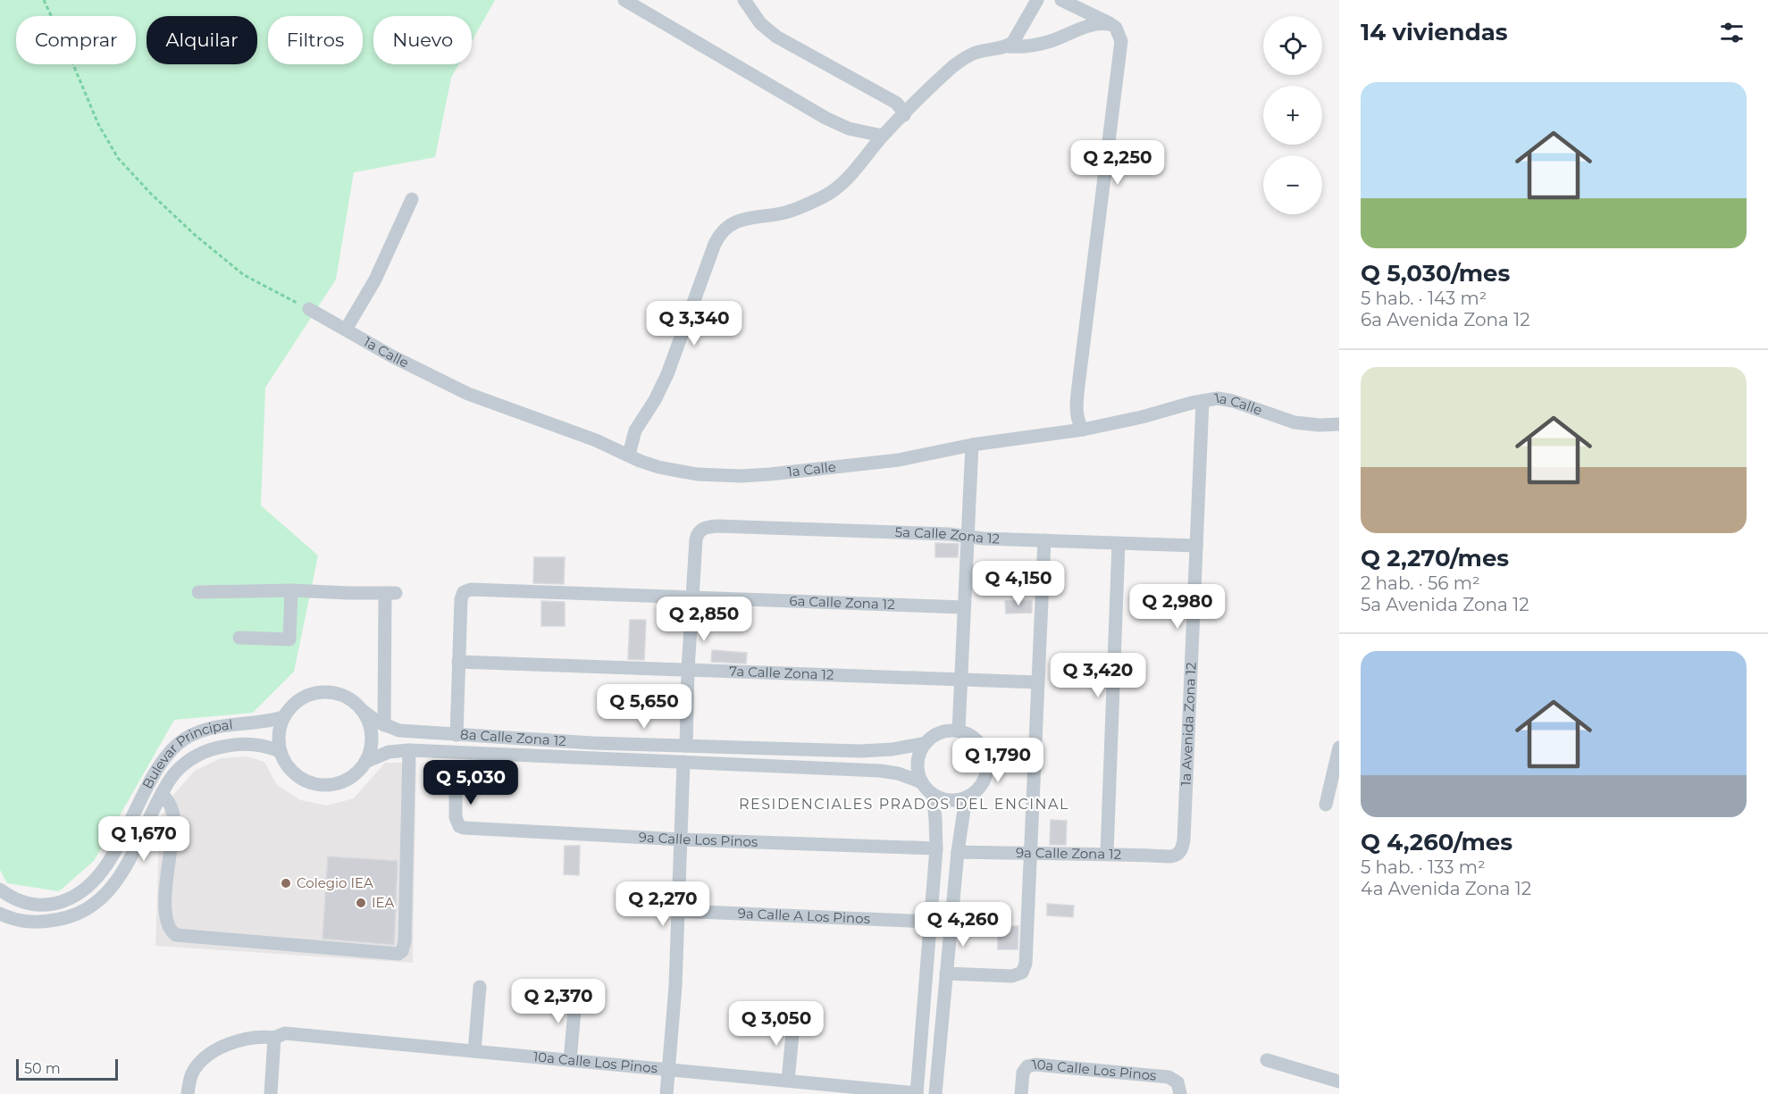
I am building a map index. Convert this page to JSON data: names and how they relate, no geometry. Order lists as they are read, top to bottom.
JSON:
{
  "streets": {
    "street": [
      "1a Calle",
      "5a Calle Zona 12",
      "6a Calle Zona 12",
      "7a Calle Zona 12",
      "1a Avenida Zona 12",
      "8a Calle Zona 12",
      "Bulevar Principal",
      "9a Calle Los Pinos",
      "9a Calle Zona 12",
      "9a Calle A Los Pinos",
      "10a Calle Los Pinos"
    ]
  },
  "crossings": [
    ["1a Calle", "1a Avenida Zona 12"],
    ["5a Calle Zona 12", "6a Calle Zona 12"],
    ["5a Calle Zona 12", "1a Avenida Zona 12"],
    ["6a Calle Zona 12", "7a Calle Zona 12"],
    ["1a Avenida Zona 12", "9a Calle Zona 12"],
    ["8a Calle Zona 12", "Bulevar Principal"]
  ],
  "districts": ["RESIDENCIALES PRADOS DEL ENCINAL"],
  "places": ["Colegio IEA", "IEA"],
  "scale_bar": "50 m",
  "page": {
    "heading": "14 viviendas",
    "map_buttons": ["+", "−"],
    "chip": [
      "Comprar",
      "Alquilar",
      "Filtros",
      "Nuevo"
    ],
    "list": [
      {
        "name": "Q 5,030/mes",
        "note": "5 hab. · 143 m² · 6a Avenida Zona 12"
      },
      {
        "name": "Q 2,270/mes",
        "note": "2 hab. · 56 m² · 5a Avenida Zona 12"
      },
      {
        "name": "Q 4,260/mes",
        "note": "5 hab. · 133 m² · 4a Avenida Zona 12"
      }
    ],
    "price": [
      "Q 2,250",
      "Q 3,340",
      "Q 4,150",
      "Q 2,980",
      "Q 2,850",
      "Q 3,420",
      "Q 5,650",
      "Q 1,790",
      "Q 5,030",
      "Q 1,670",
      "Q 2,270",
      "Q 4,260",
      "Q 2,370",
      "Q 3,050"
    ],
    "scale": "50 m"
  }
}
